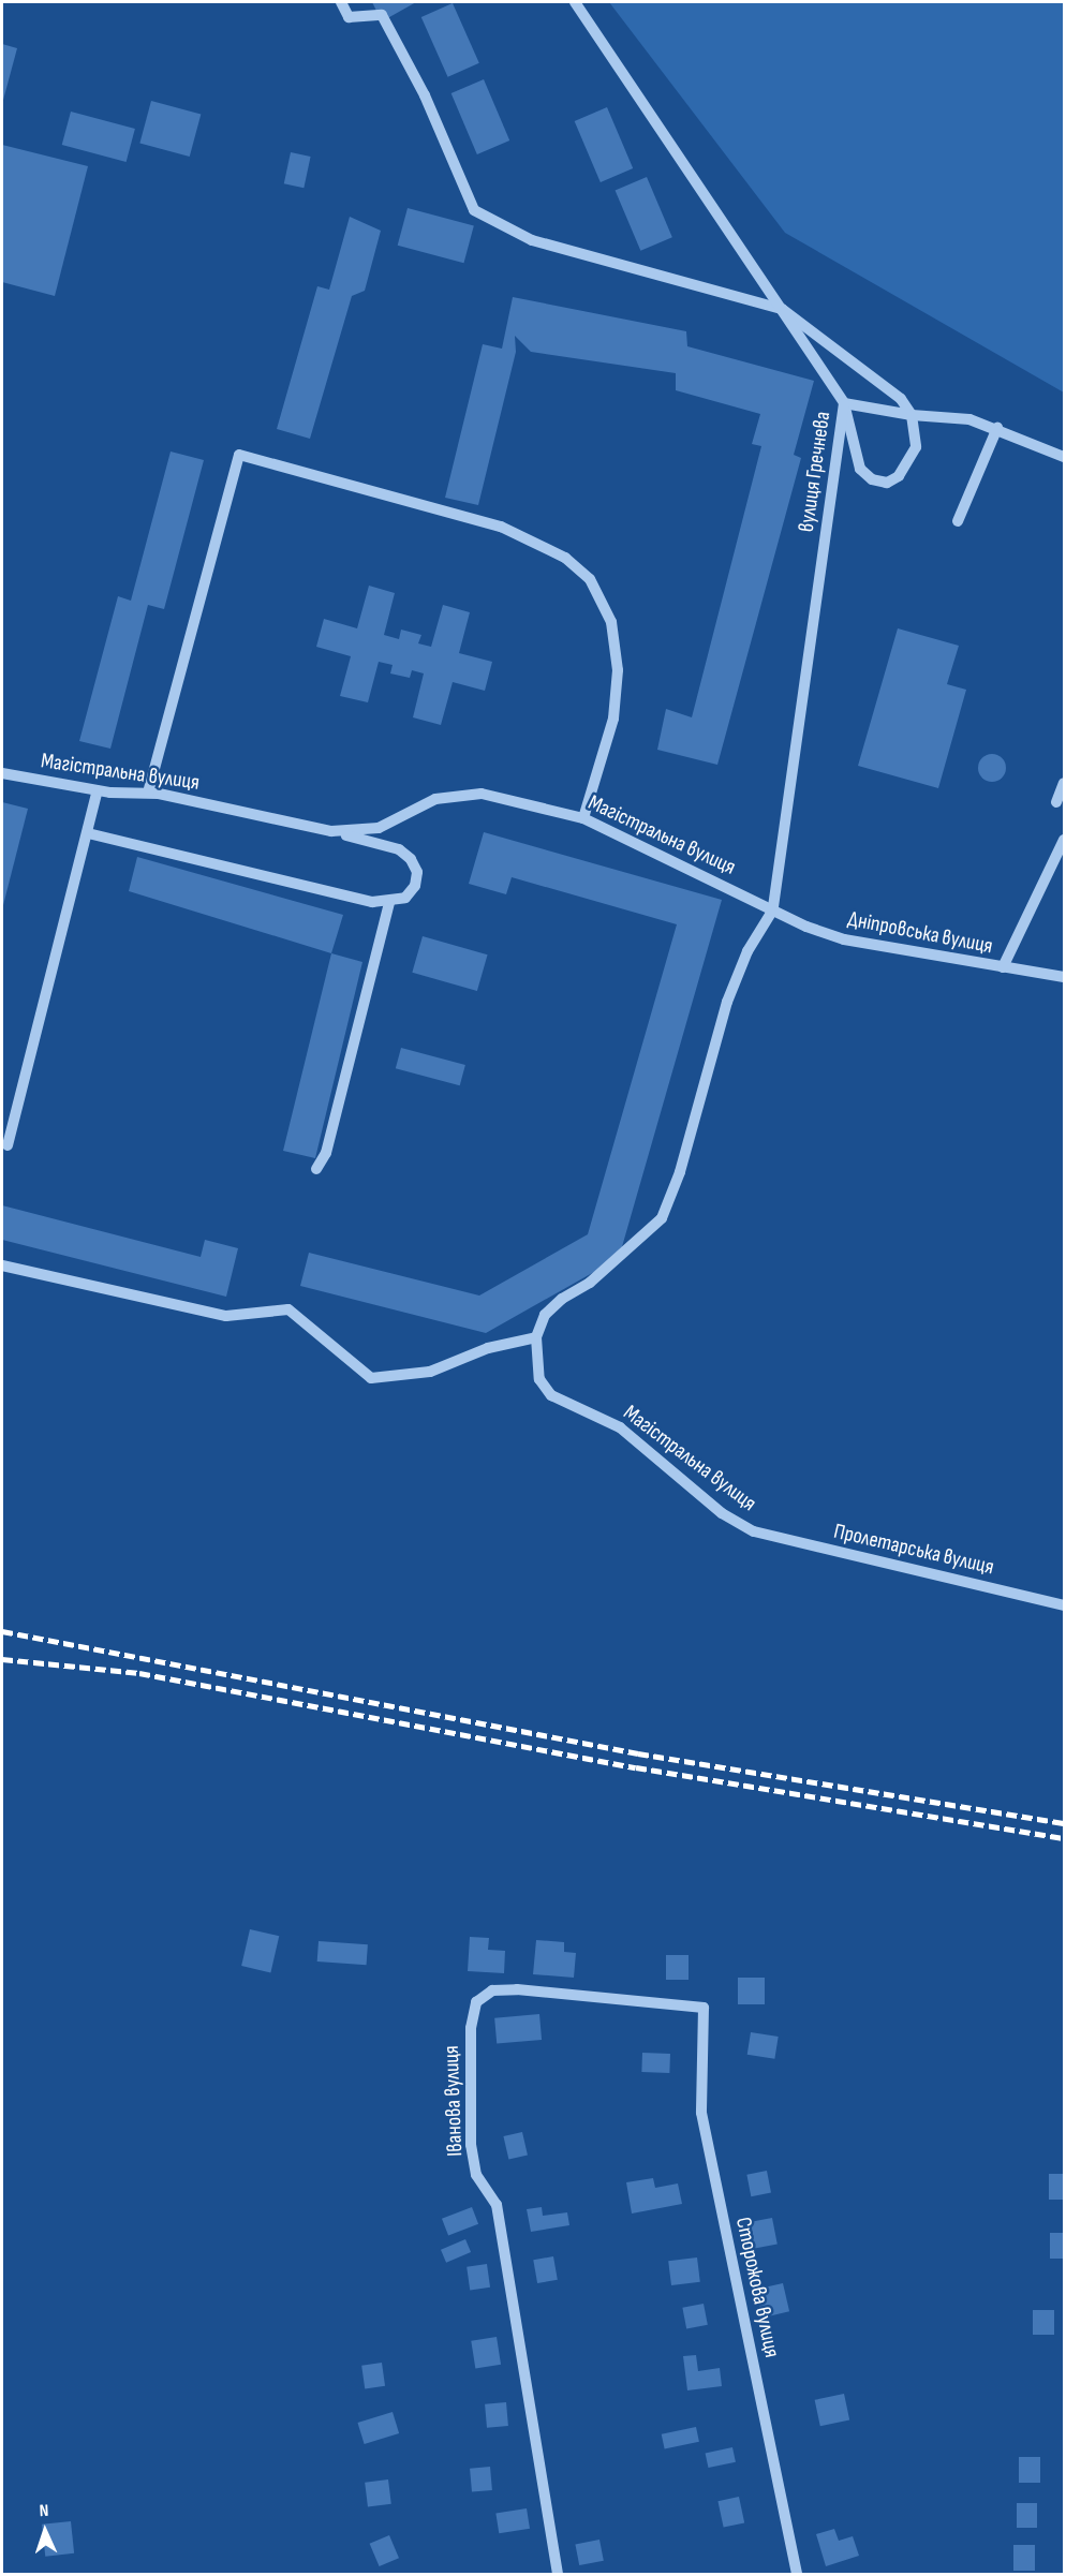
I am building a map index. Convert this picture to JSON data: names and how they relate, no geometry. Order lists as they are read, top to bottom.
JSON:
{
  "streets": {
    "street": [
      "вулиця Гречнева",
      "Магістральна вулиця",
      "Дніпровська вулиця",
      "Пролетарська вулиця",
      "Іванова вулиця",
      "Сторожова вулиця"
    ]
  },
  "crossings": [
    ["вулиця Гречнева", "Магістральна вулиця"],
    ["вулиця Гречнева", "Дніпровська вулиця"],
    ["Магістральна вулиця", "Дніпровська вулиця"],
    ["Магістральна вулиця", "Пролетарська вулиця"],
    ["Іванова вулиця", "Сторожова вулиця"]
  ],
  "north": "top"
}
